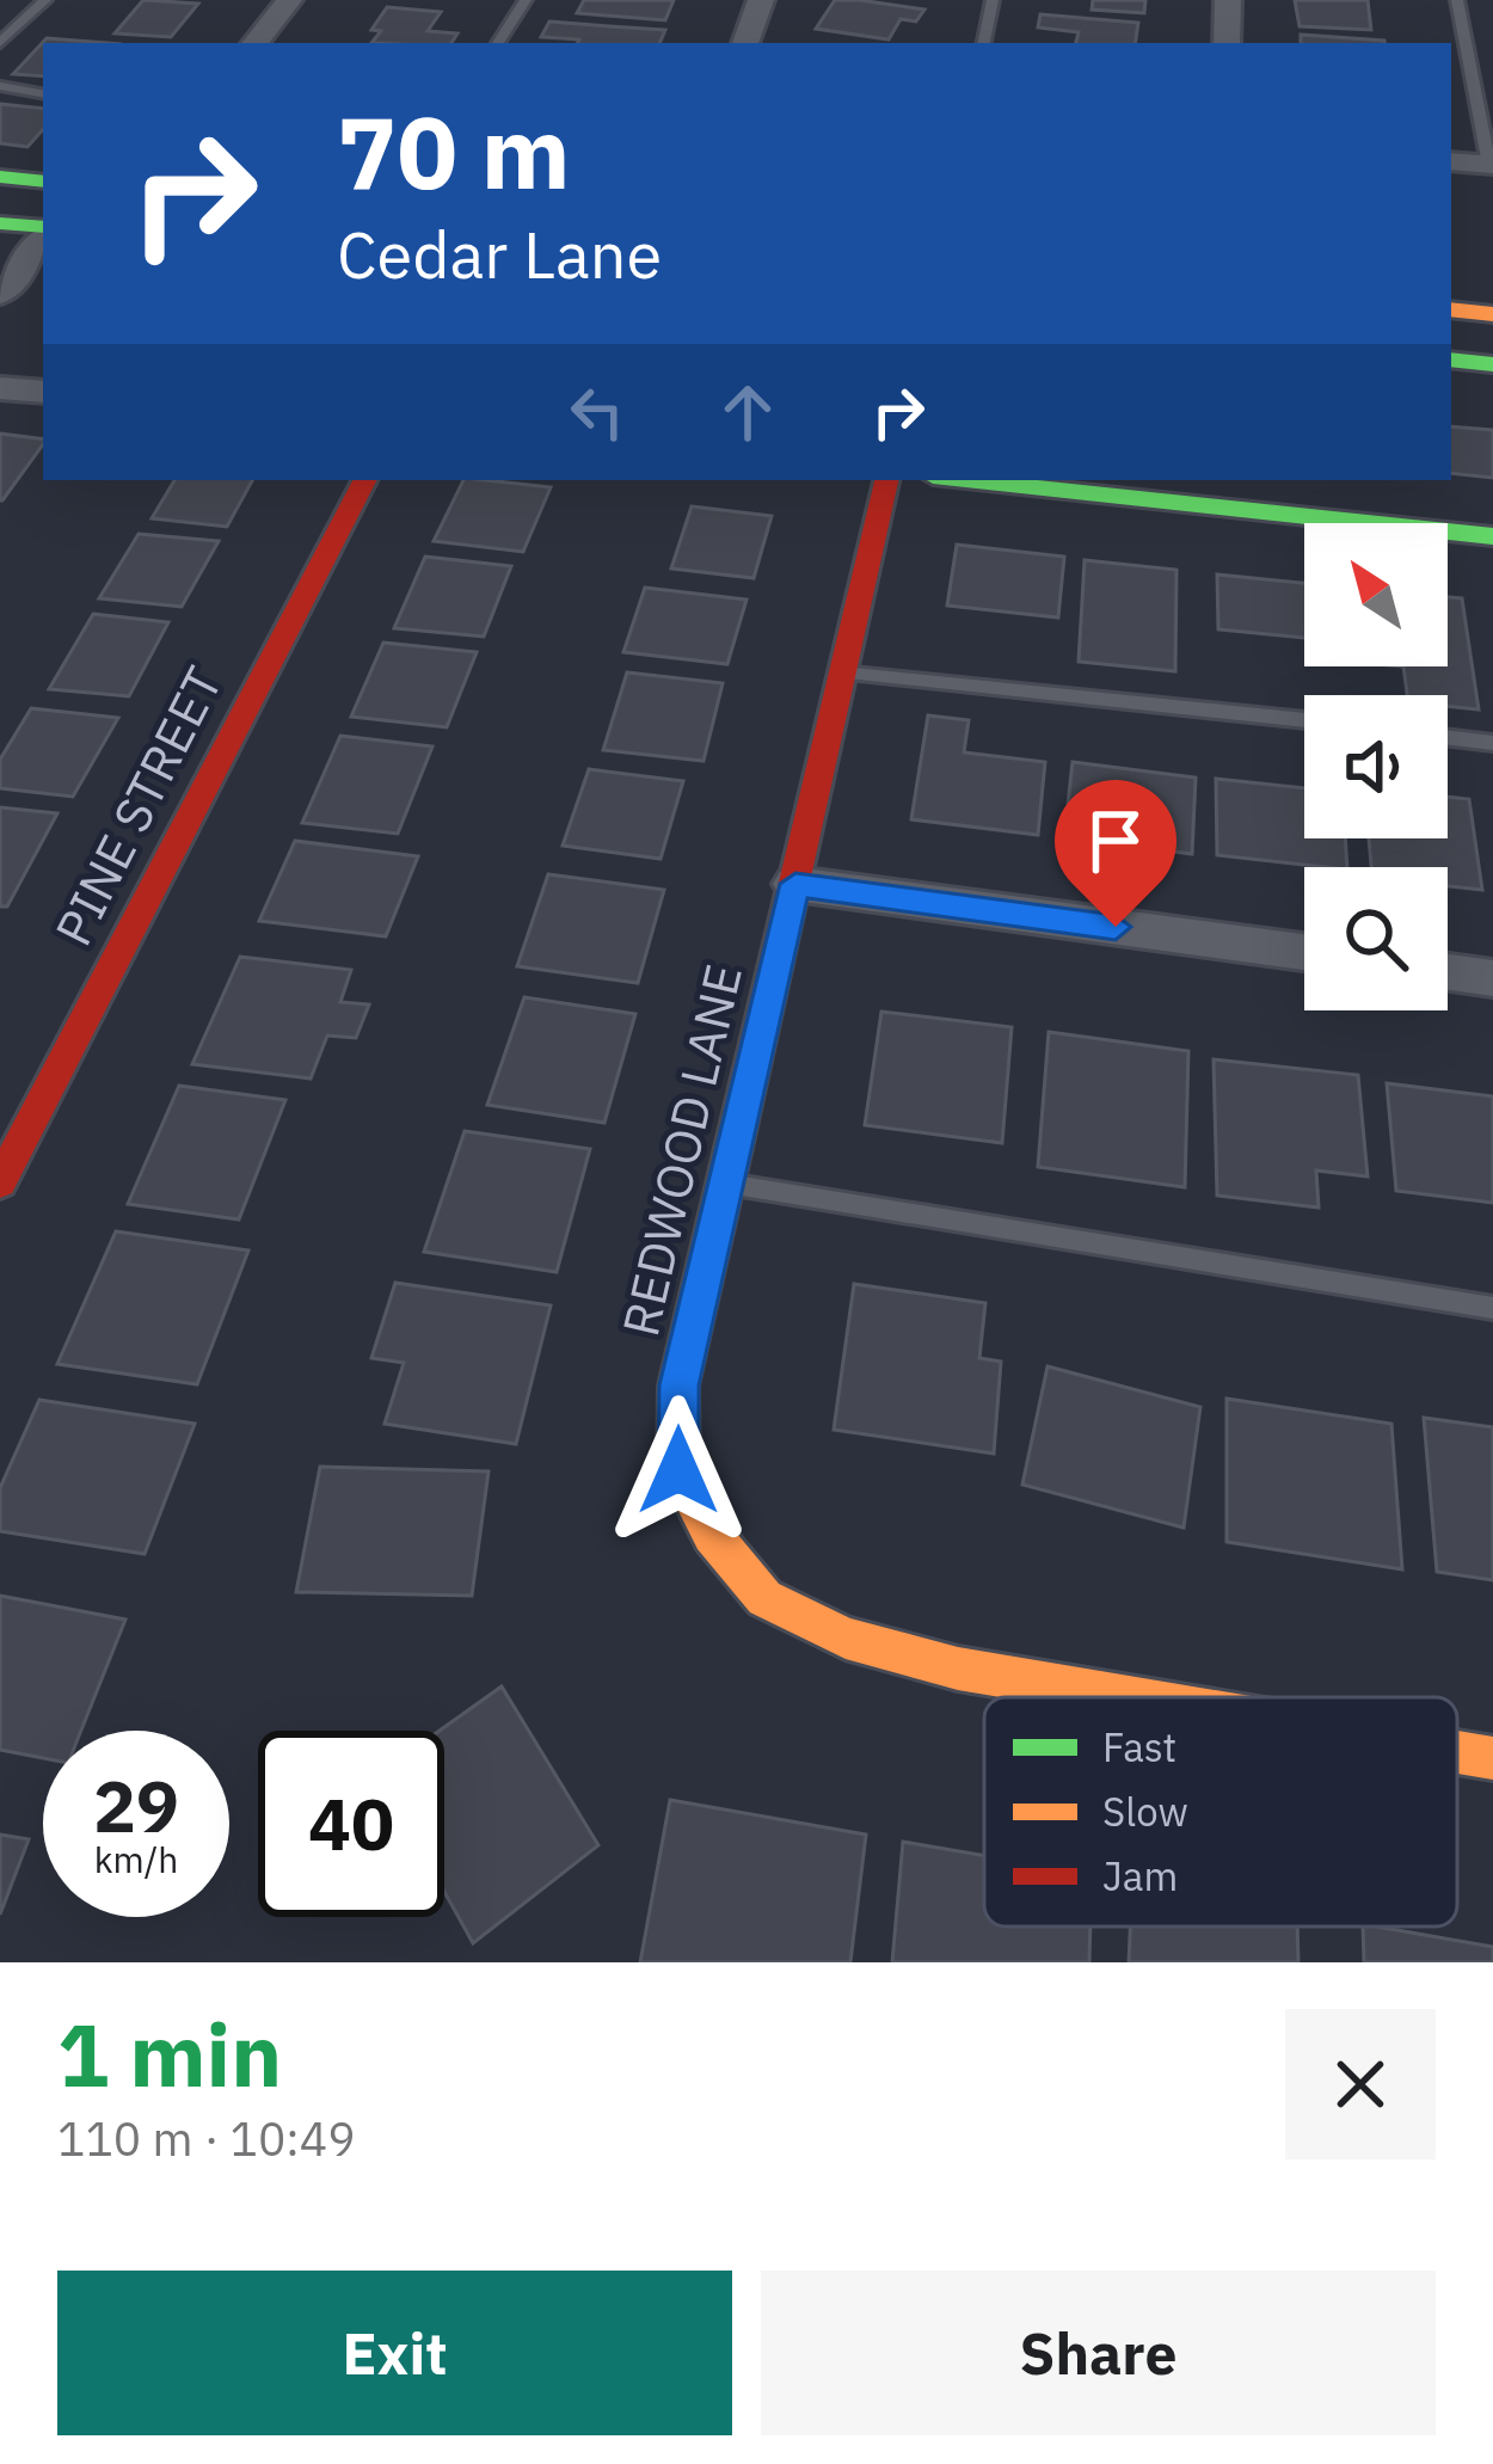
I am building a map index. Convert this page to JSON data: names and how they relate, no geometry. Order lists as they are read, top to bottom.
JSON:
{
  "streets": {
    "street": ["PINE STREET", "REDWOOD LANE"]
  },
  "legend": ["Fast", "Slow", "Jam"],
  "north": "top left",
  "page": {
    "turn": ["70 m", "Cedar Lane"],
    "speed": "29 km/h",
    "limit": "40",
    "heading": ["1 min", "110 m · 10:49"],
    "buttons": ["Exit", "Share"]
  }
}
